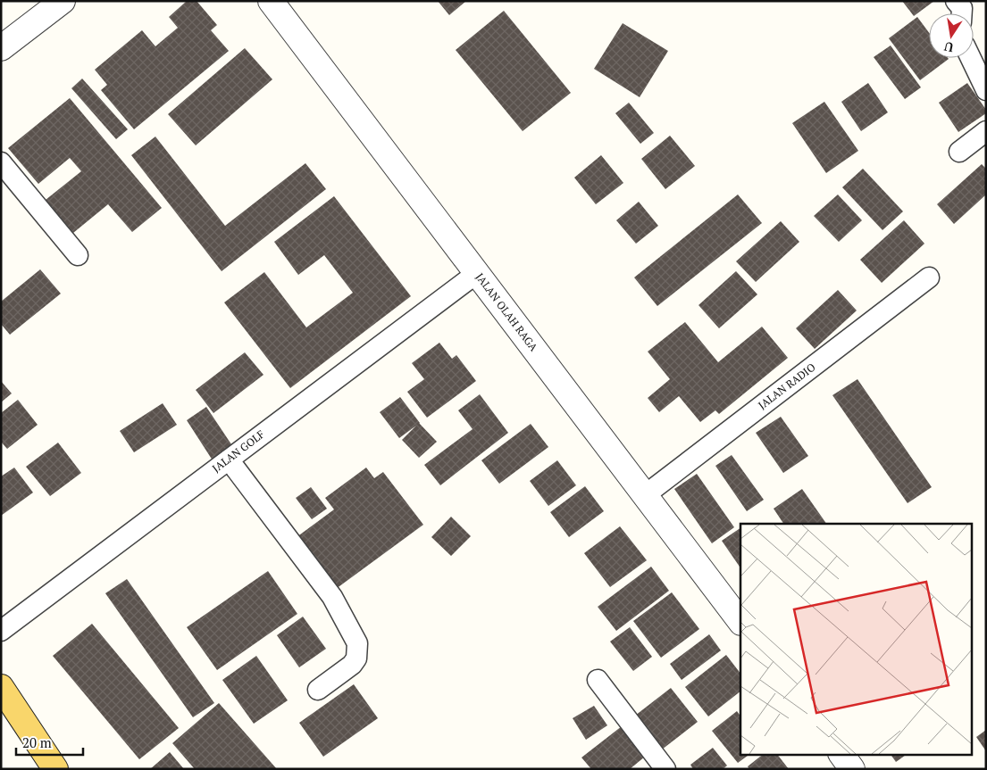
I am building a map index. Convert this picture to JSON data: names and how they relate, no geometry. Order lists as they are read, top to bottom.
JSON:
{
  "streets": {
    "street": ["JALAN OLAH RAGA", "JALAN RADIO", "JALAN GOLF"]
  },
  "crossings": [
    ["JALAN OLAH RAGA", "JALAN RADIO"],
    ["JALAN OLAH RAGA", "JALAN GOLF"]
  ],
  "scale_bar": "20 m",
  "north": "bottom"
}
